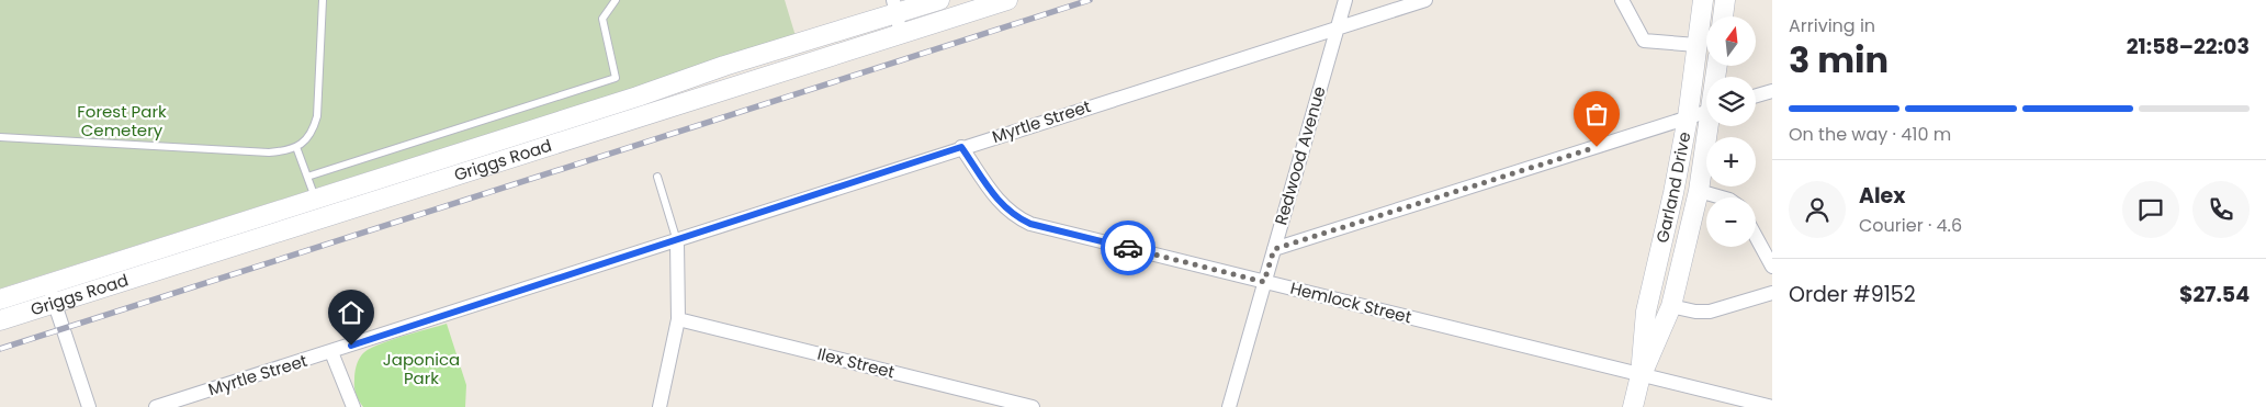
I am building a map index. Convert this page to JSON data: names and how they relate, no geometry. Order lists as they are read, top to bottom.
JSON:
{
  "streets": {
    "main road": ["Griggs Road", "Garland Drive"],
    "street": [
      "Myrtle Street",
      "Redwood Avenue",
      "Hemlock Street",
      "Ilex Street"
    ]
  },
  "crossings": [
    ["Myrtle Street", "Redwood Avenue"],
    ["Myrtle Street", "Hemlock Street"],
    ["Redwood Avenue", "Hemlock Street"],
    ["Garland Drive", "Hemlock Street"]
  ],
  "parks": ["Forest Park Cemetery", "Japonica Park"],
  "north": "top",
  "page": {
    "heading": ["3 min", "Arriving in", "21:58–22:03"],
    "panel": [
      "Alex",
      "Courier · 4.6",
      "Order #9152",
      "$27.54"
    ],
    "map_buttons": ["+", "−"],
    "bar": "On the way · 410 m"
  }
}
